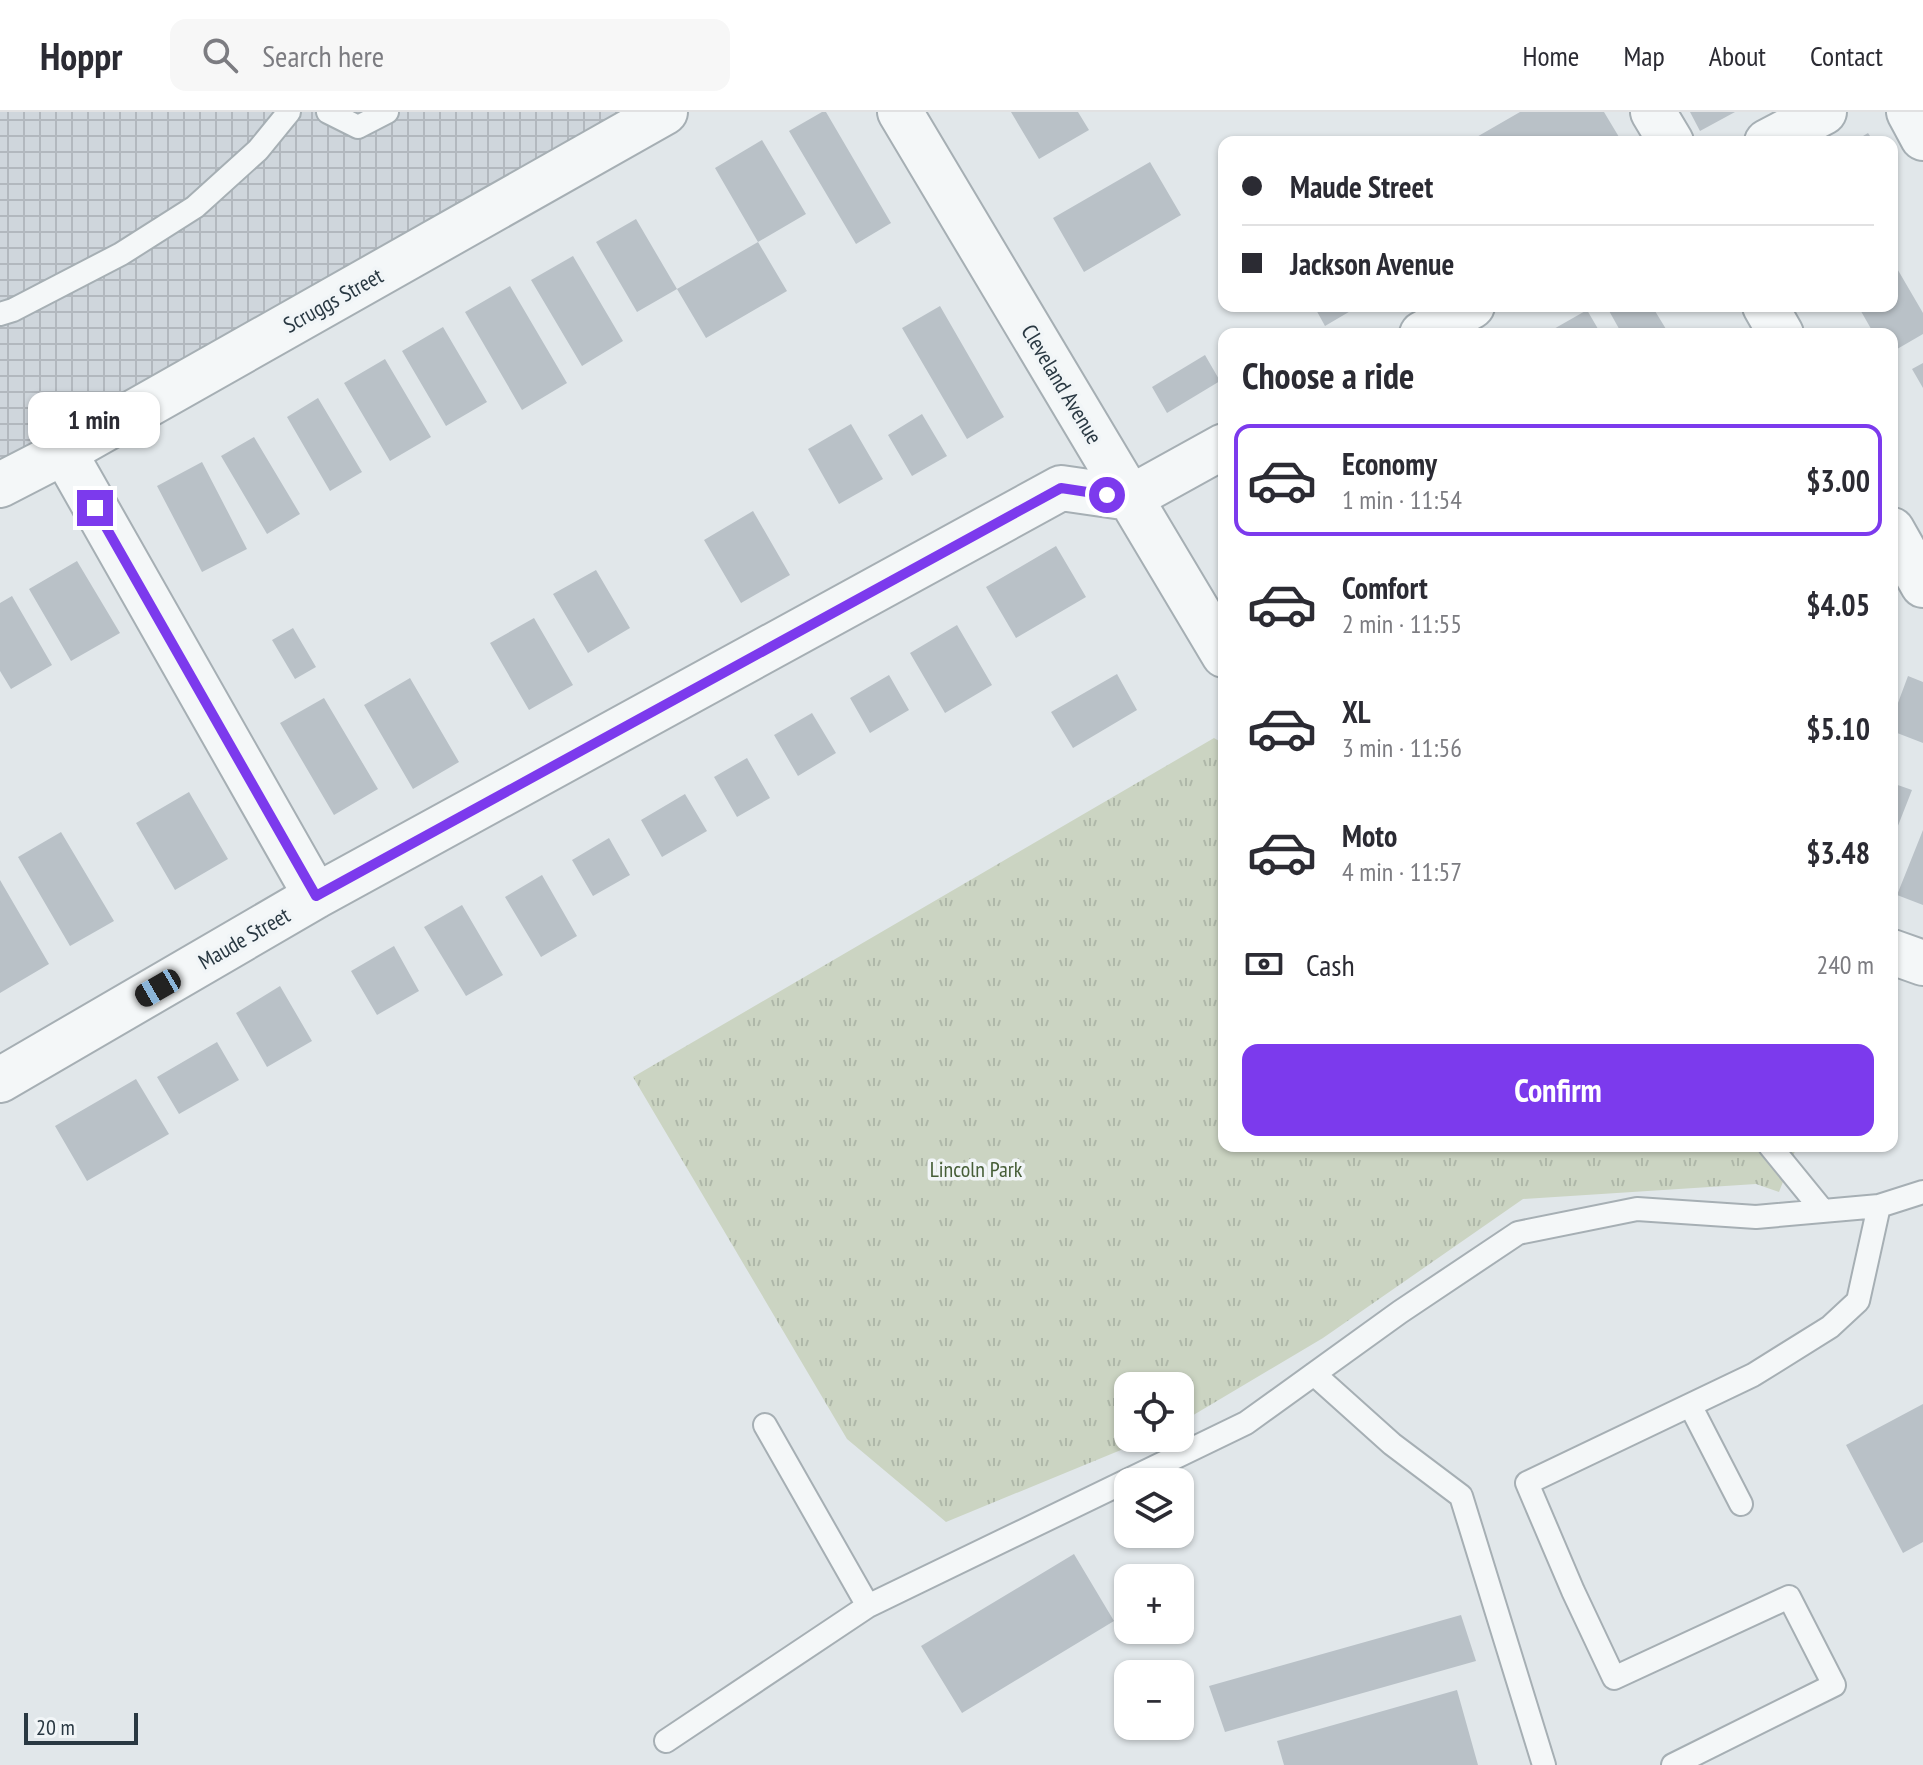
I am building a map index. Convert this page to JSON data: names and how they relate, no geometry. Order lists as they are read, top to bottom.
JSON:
{
  "streets": {
    "street": ["Scruggs Street", "Cleveland Avenue", "Maude Street"]
  },
  "crossings": [
    ["Cleveland Avenue", "Maude Street"]
  ],
  "parks": ["Lincoln Park"],
  "scale_bar": "20 m",
  "page": {
    "header": "Hoppr",
    "search": "Search here",
    "nav": [
      "Home",
      "Map",
      "About",
      "Contact"
    ],
    "banner": ["Maude Street", "Jackson Avenue"],
    "heading": "Choose a ride",
    "bubble": "1 min",
    "list": [
      {
        "name": "Economy",
        "note": "1 min · 11:54",
        "value": "$3.00"
      },
      {
        "name": "Comfort",
        "note": "2 min · 11:55",
        "value": "$4.05"
      },
      {
        "name": "XL",
        "note": "3 min · 11:56",
        "value": "$5.10"
      },
      {
        "name": "Moto",
        "note": "4 min · 11:57",
        "value": "$3.48"
      }
    ],
    "pay": ["Cash", "240 m"],
    "buttons": "Confirm",
    "map_buttons": ["+", "−"],
    "scale": "20 m"
  }
}
